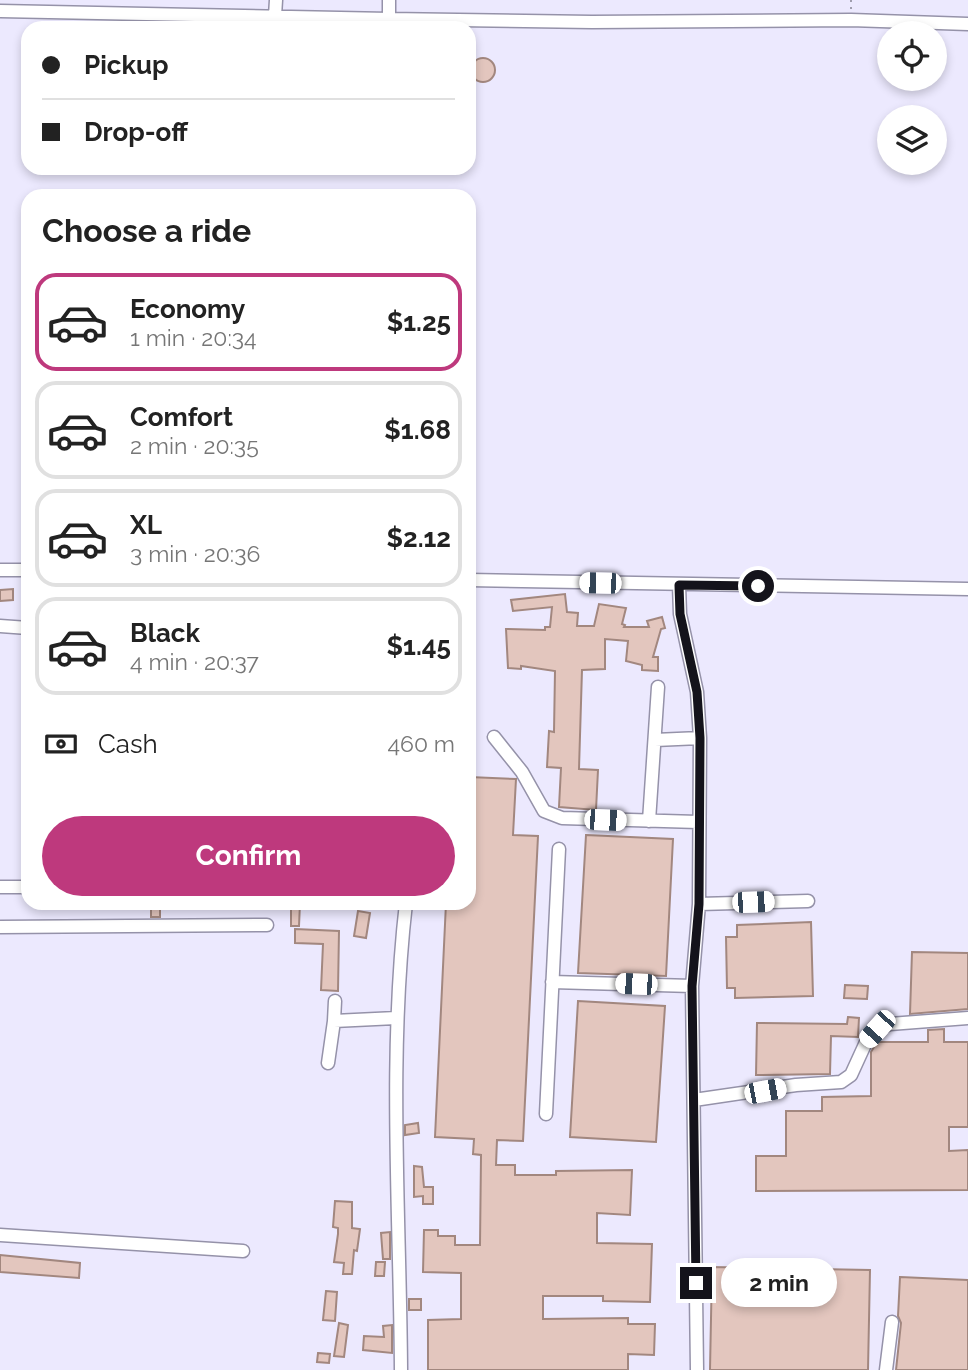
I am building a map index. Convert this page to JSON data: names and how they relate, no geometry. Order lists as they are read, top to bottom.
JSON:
{
  "page": {
    "banner": ["Pickup", "Drop-off"],
    "heading": "Choose a ride",
    "list": [
      {
        "name": "Economy",
        "note": "1 min · 20:34",
        "value": "$1.25"
      },
      {
        "name": "Comfort",
        "note": "2 min · 20:35",
        "value": "$1.68"
      },
      {
        "name": "XL",
        "note": "3 min · 20:36",
        "value": "$2.12"
      },
      {
        "name": "Black",
        "note": "4 min · 20:37",
        "value": "$1.45"
      }
    ],
    "pay": ["Cash", "460 m"],
    "buttons": "Confirm",
    "bubble": "2 min"
  }
}
